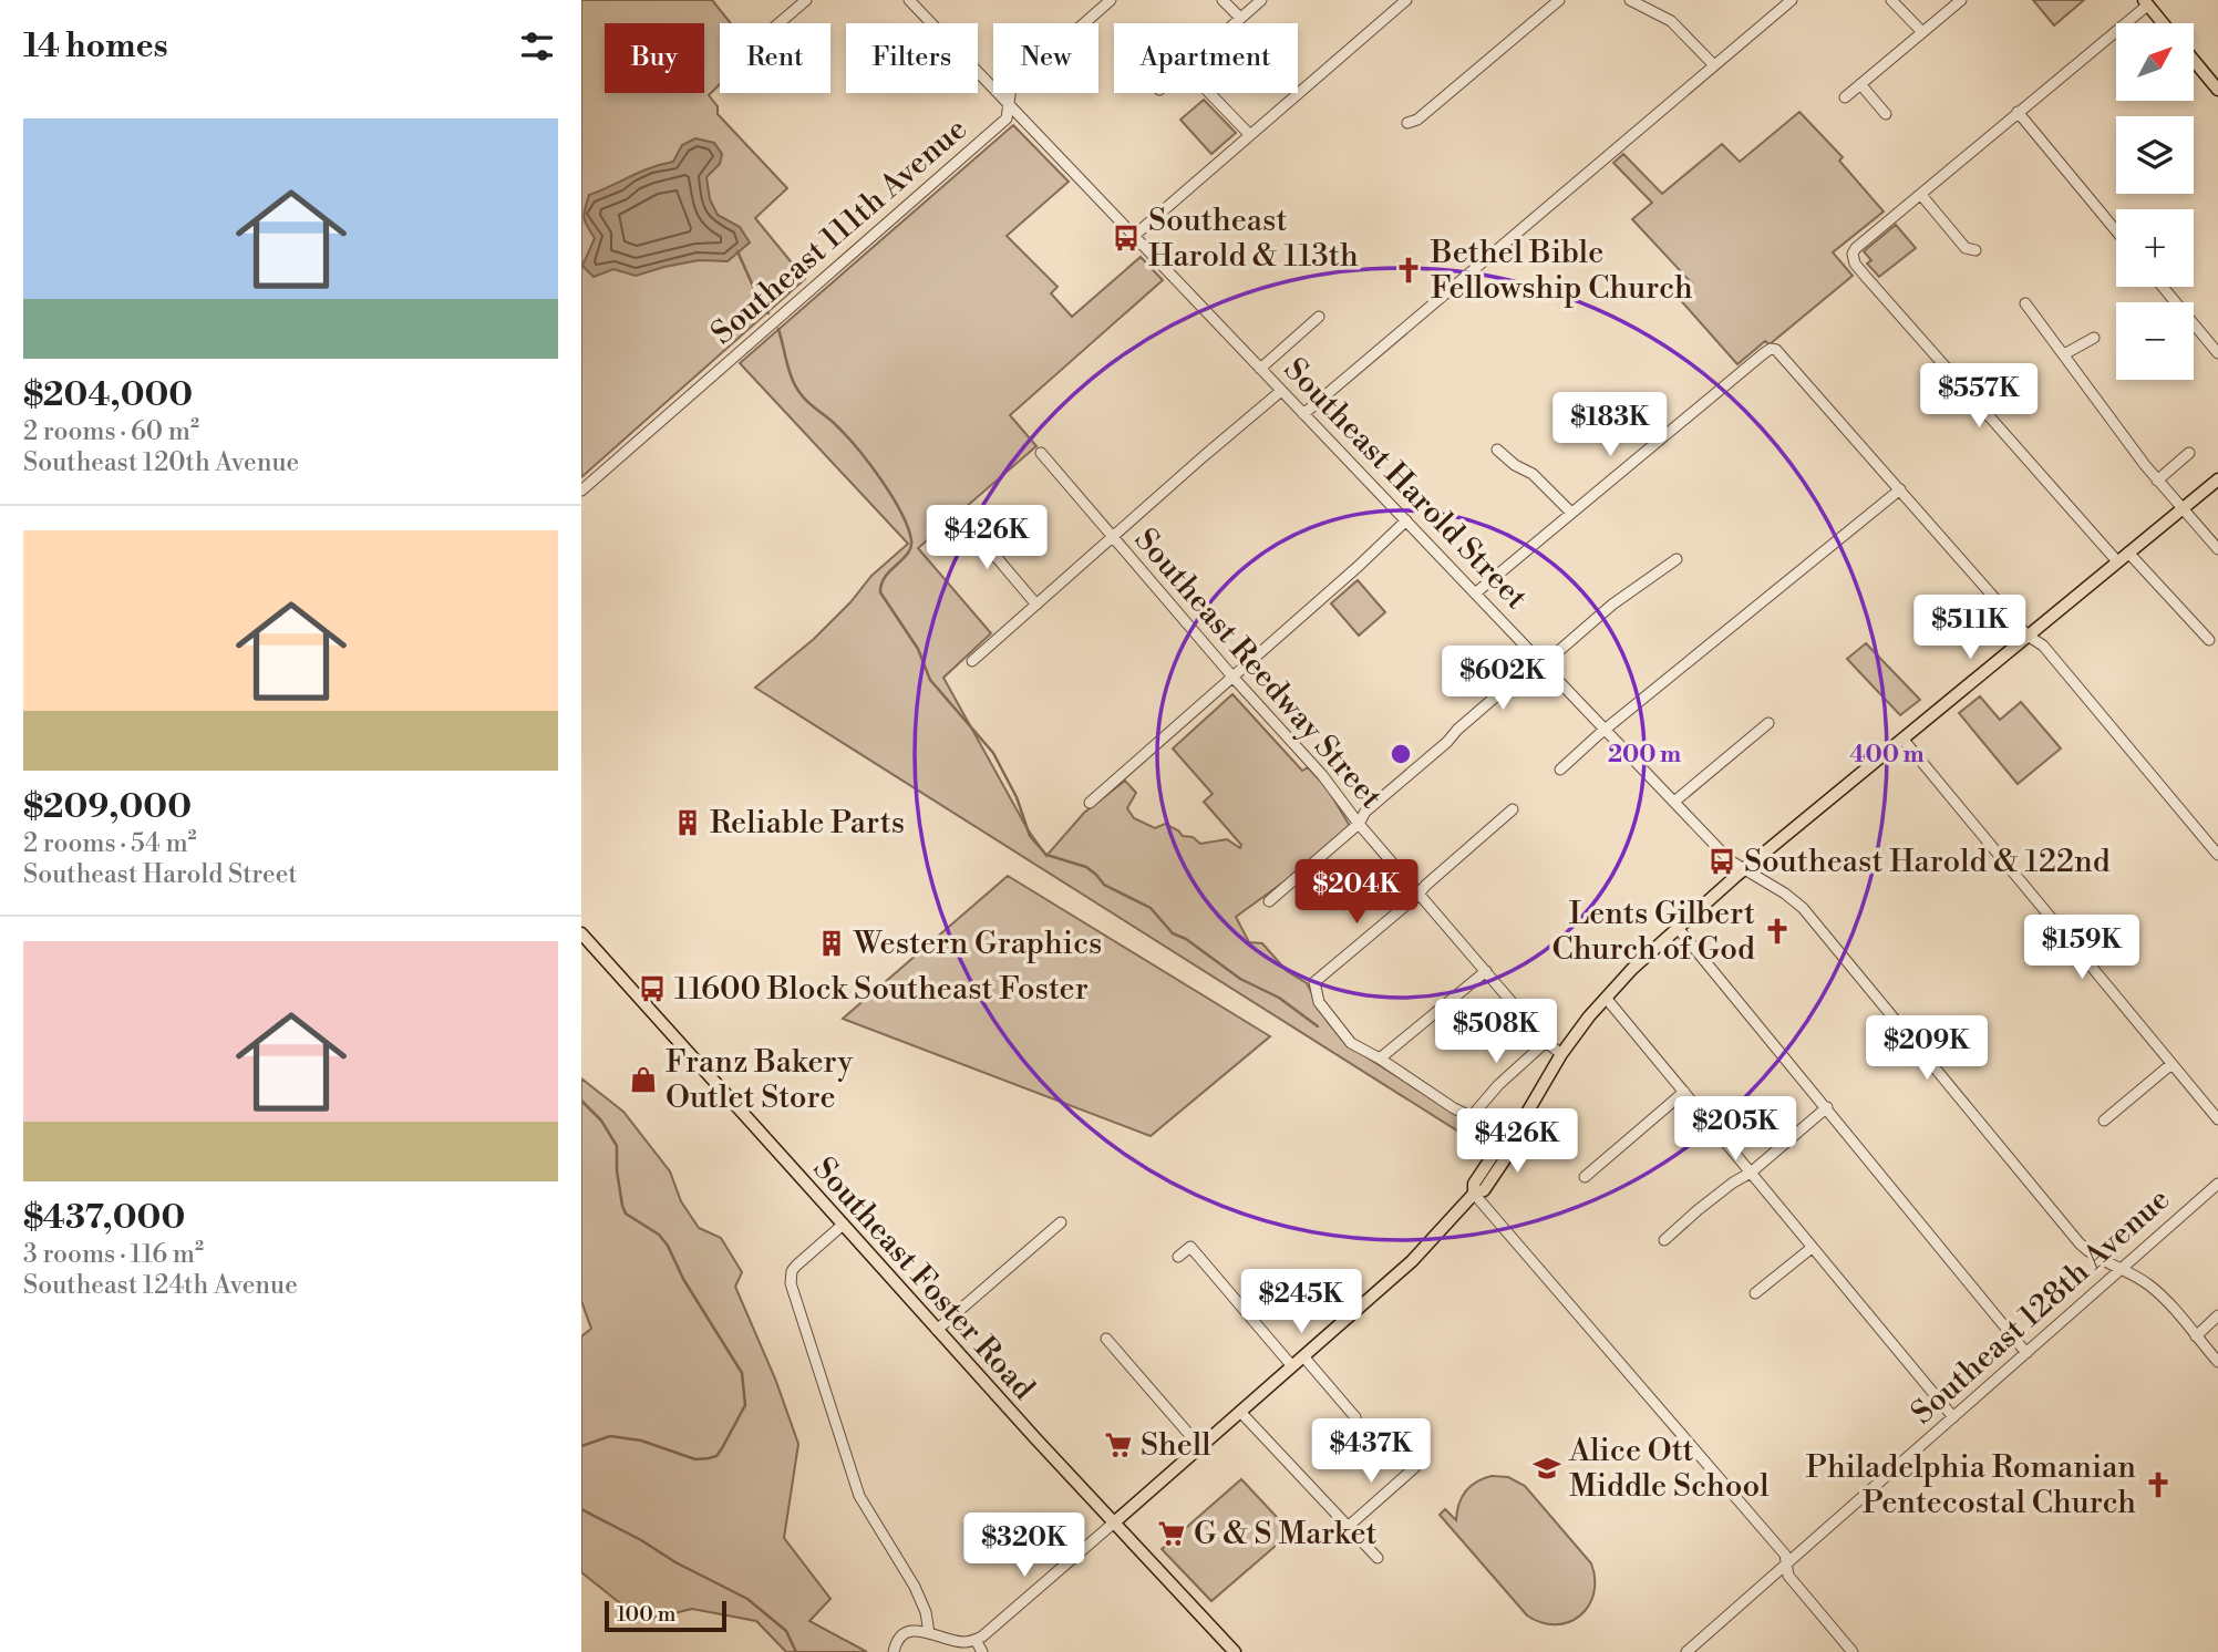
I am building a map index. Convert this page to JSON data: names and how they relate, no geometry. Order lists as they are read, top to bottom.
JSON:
{
  "streets": {
    "main road": ["Southeast Foster Road"],
    "street": [
      "Southeast 111th Avenue",
      "Southeast Harold Street",
      "Southeast Reedway Street",
      "Southeast 128th Avenue"
    ]
  },
  "crossings": [
    ["Southeast 111th Avenue", "Southeast Harold Street"],
    ["Southeast Harold Street", "Southeast 128th Avenue"]
  ],
  "places": {
    "bus stop": ["Southeast Harold & 113th", "Southeast Harold & 122nd", "11600 Block Southeast Foster"],
    "church": ["Bethel Bible Fellowship Church", "Lents Gilbert Church of God", "Philadelphia Romanian Pentecostal Church"],
    "building": ["Reliable Parts", "Western Graphics"],
    "shop": ["Franz Bakery Outlet Store"],
    "supermarket": ["Shell", "G & S Market"],
    "school or university": ["Alice Ott Middle School"]
  },
  "scale_bar": "100 m",
  "north": "top right",
  "page": {
    "heading": "14 homes",
    "map_buttons": ["+", "−"],
    "chip": [
      "Buy",
      "Rent",
      "Filters",
      "New",
      "Apartment"
    ],
    "list": [
      {
        "name": "$204,000",
        "note": "2 rooms · 60 m² · Southeast 120th Avenue"
      },
      {
        "name": "$209,000",
        "note": "2 rooms · 54 m² · Southeast Harold Street"
      },
      {
        "name": "$437,000",
        "note": "3 rooms · 116 m² · Southeast 124th Avenue"
      }
    ],
    "price": [
      "$557K",
      "$183K",
      "$426K",
      "$511K",
      "$602K",
      "$204K",
      "$159K",
      "$508K",
      "$209K",
      "$205K",
      "$426K",
      "$245K",
      "$437K",
      "$320K"
    ],
    "scale": "100 m"
  },
  "rings": ["200 m", "400 m"]
}
